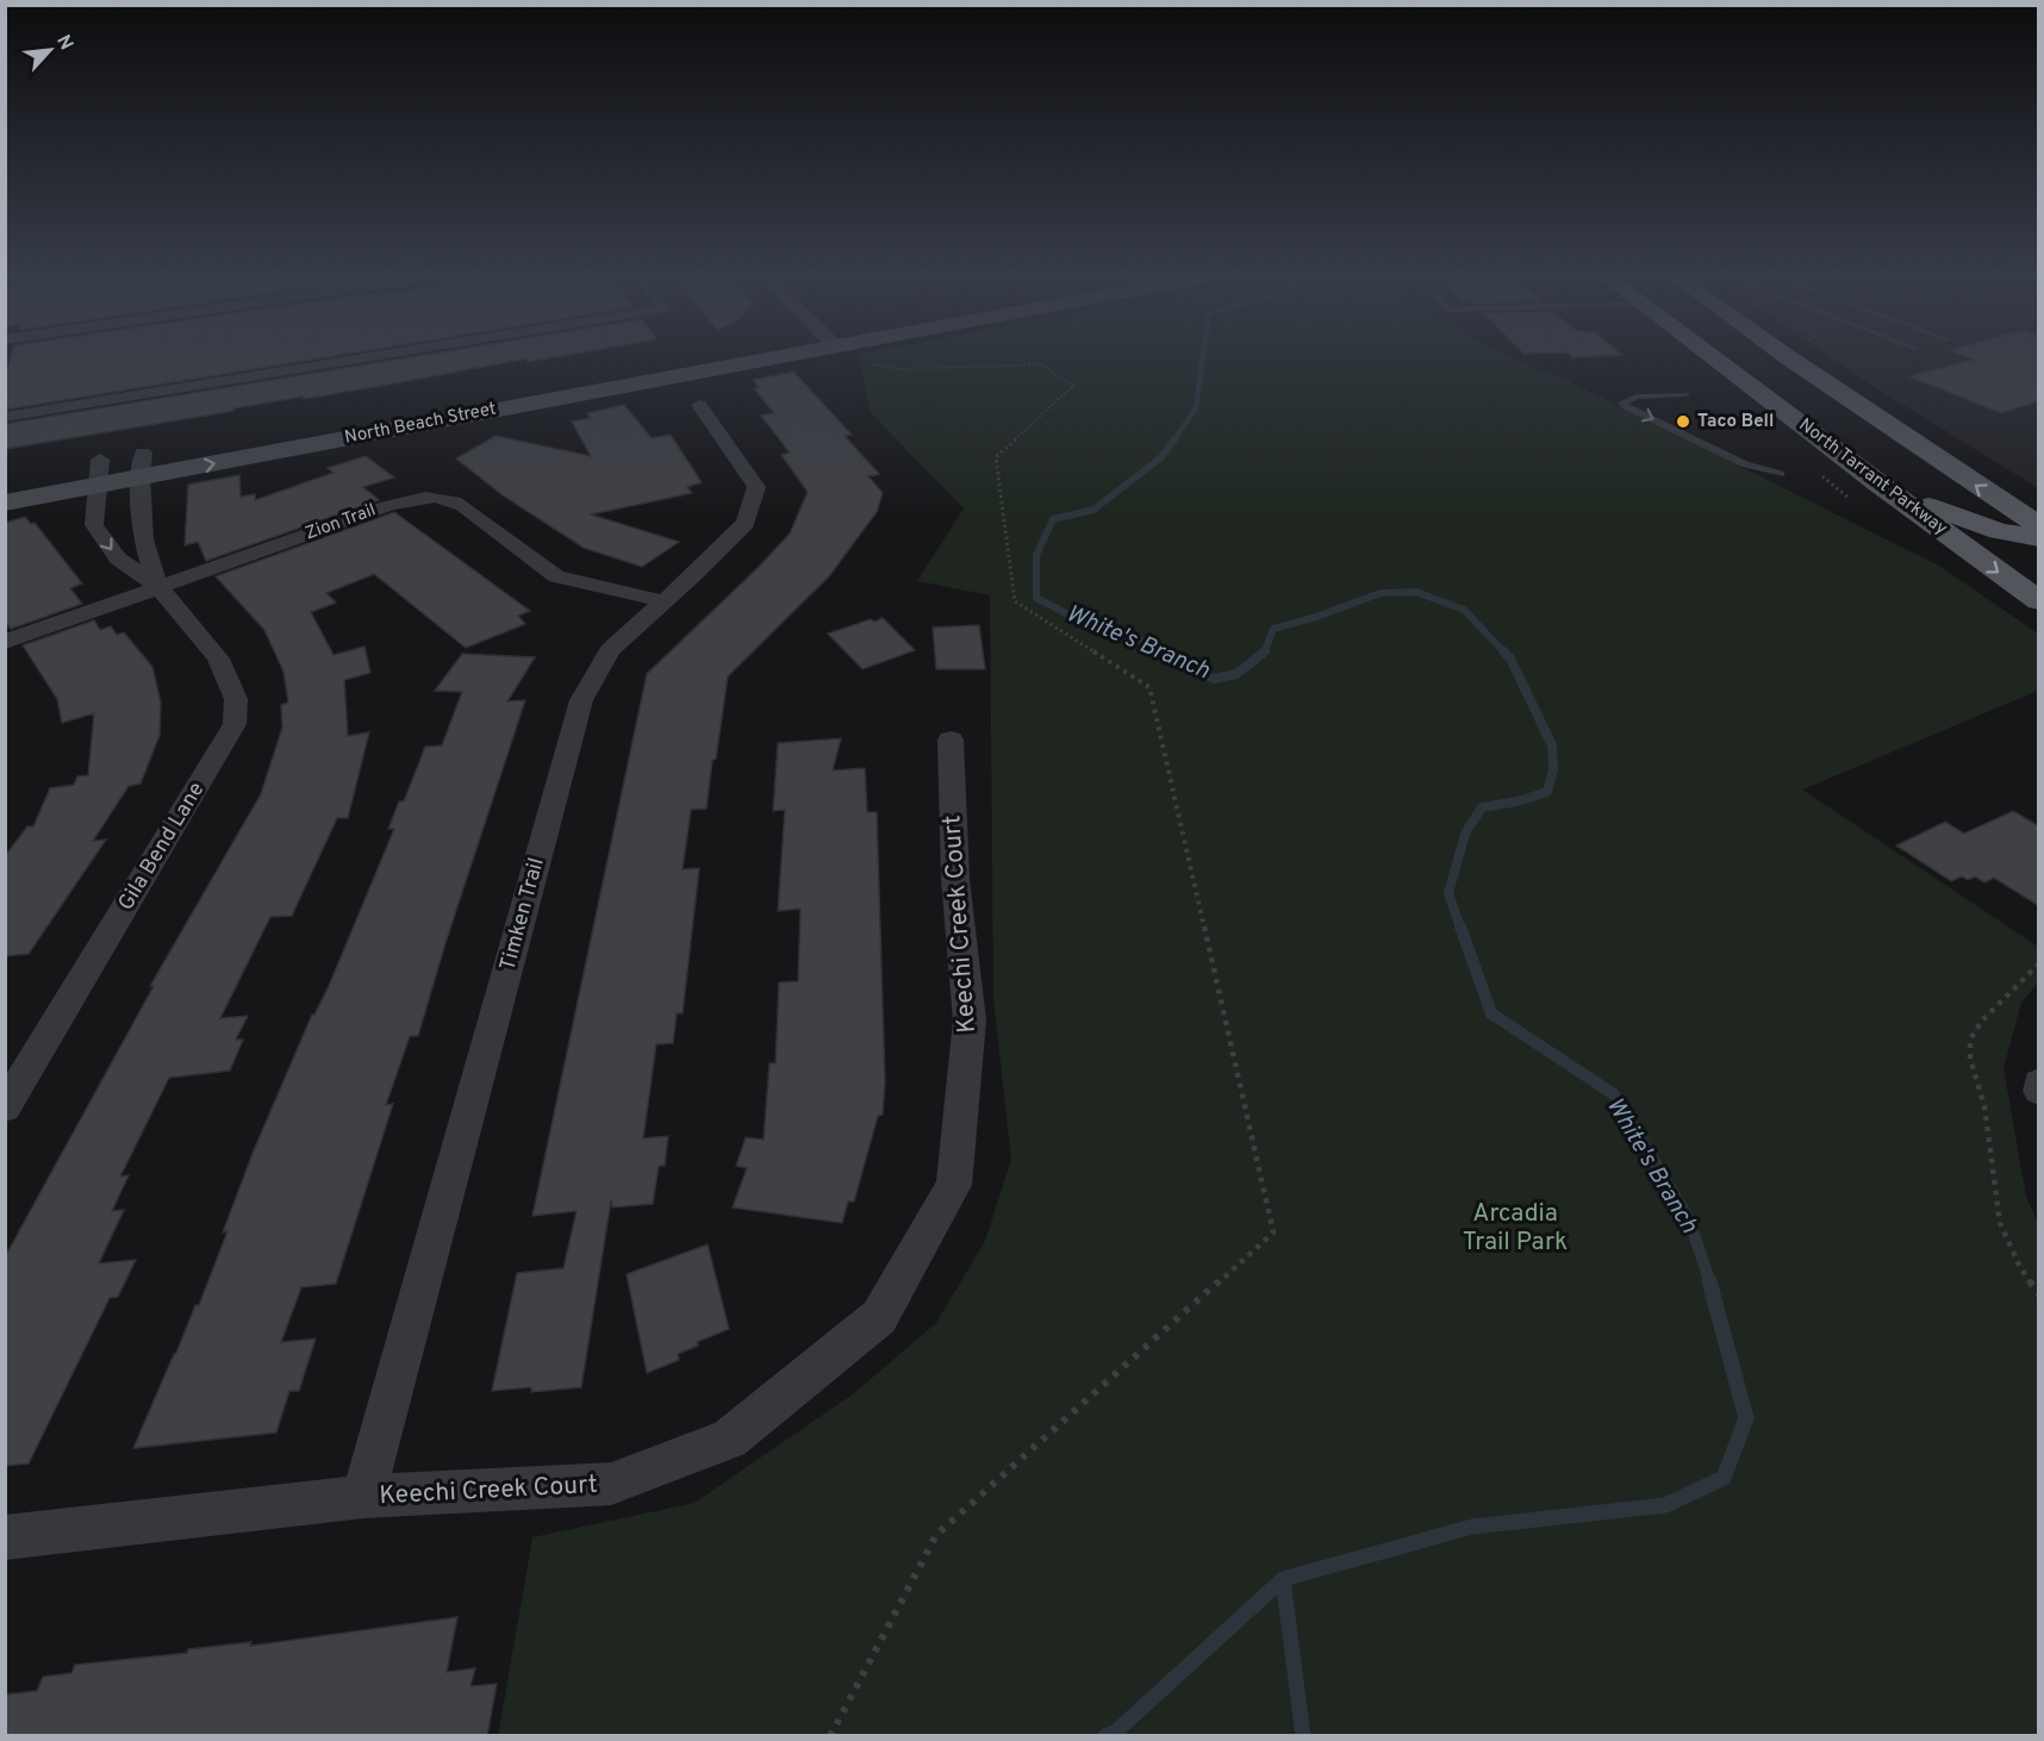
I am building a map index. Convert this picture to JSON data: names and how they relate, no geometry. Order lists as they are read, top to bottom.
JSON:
{
  "streets": {
    "main road": ["North Beach Street", "North Tarrant Parkway"],
    "street": [
      "Zion Trail",
      "Gila Bend Lane",
      "Timken Trail",
      "Keechi Creek Court"
    ]
  },
  "crossings": [
    ["North Beach Street", "Gila Bend Lane"],
    ["Zion Trail", "Gila Bend Lane"],
    ["Zion Trail", "Timken Trail"],
    ["Timken Trail", "Keechi Creek Court"]
  ],
  "water": ["White's Branch"],
  "parks": ["Arcadia Trail Park"],
  "places": ["Taco Bell"],
  "north": "top right"
}
